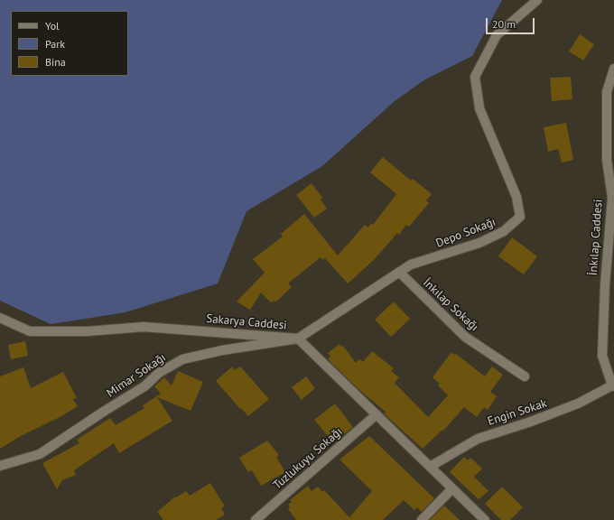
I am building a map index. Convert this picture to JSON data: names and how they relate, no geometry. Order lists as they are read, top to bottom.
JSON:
{
  "streets": {
    "street": [
      "Depo Sokağı",
      "İnkılap Caddesi",
      "İnkılap Sokağı",
      "Sakarya Caddesi",
      "Mimar Sokağı",
      "Engin Sokak",
      "Tuzlukuyu Sokağı"
    ]
  },
  "crossings": [
    ["Depo Sokağı", "İnkılap Sokağı"],
    ["Depo Sokağı", "Sakarya Caddesi"],
    ["Depo Sokağı", "Mimar Sokağı"],
    ["İnkılap Caddesi", "Engin Sokak"],
    ["Sakarya Caddesi", "Mimar Sokağı"],
    ["Sakarya Caddesi", "Engin Sokak"],
    ["Sakarya Caddesi", "Tuzlukuyu Sokağı"]
  ],
  "legend": ["Yol", "Park", "Bina"],
  "scale_bar": "20 m"
}
